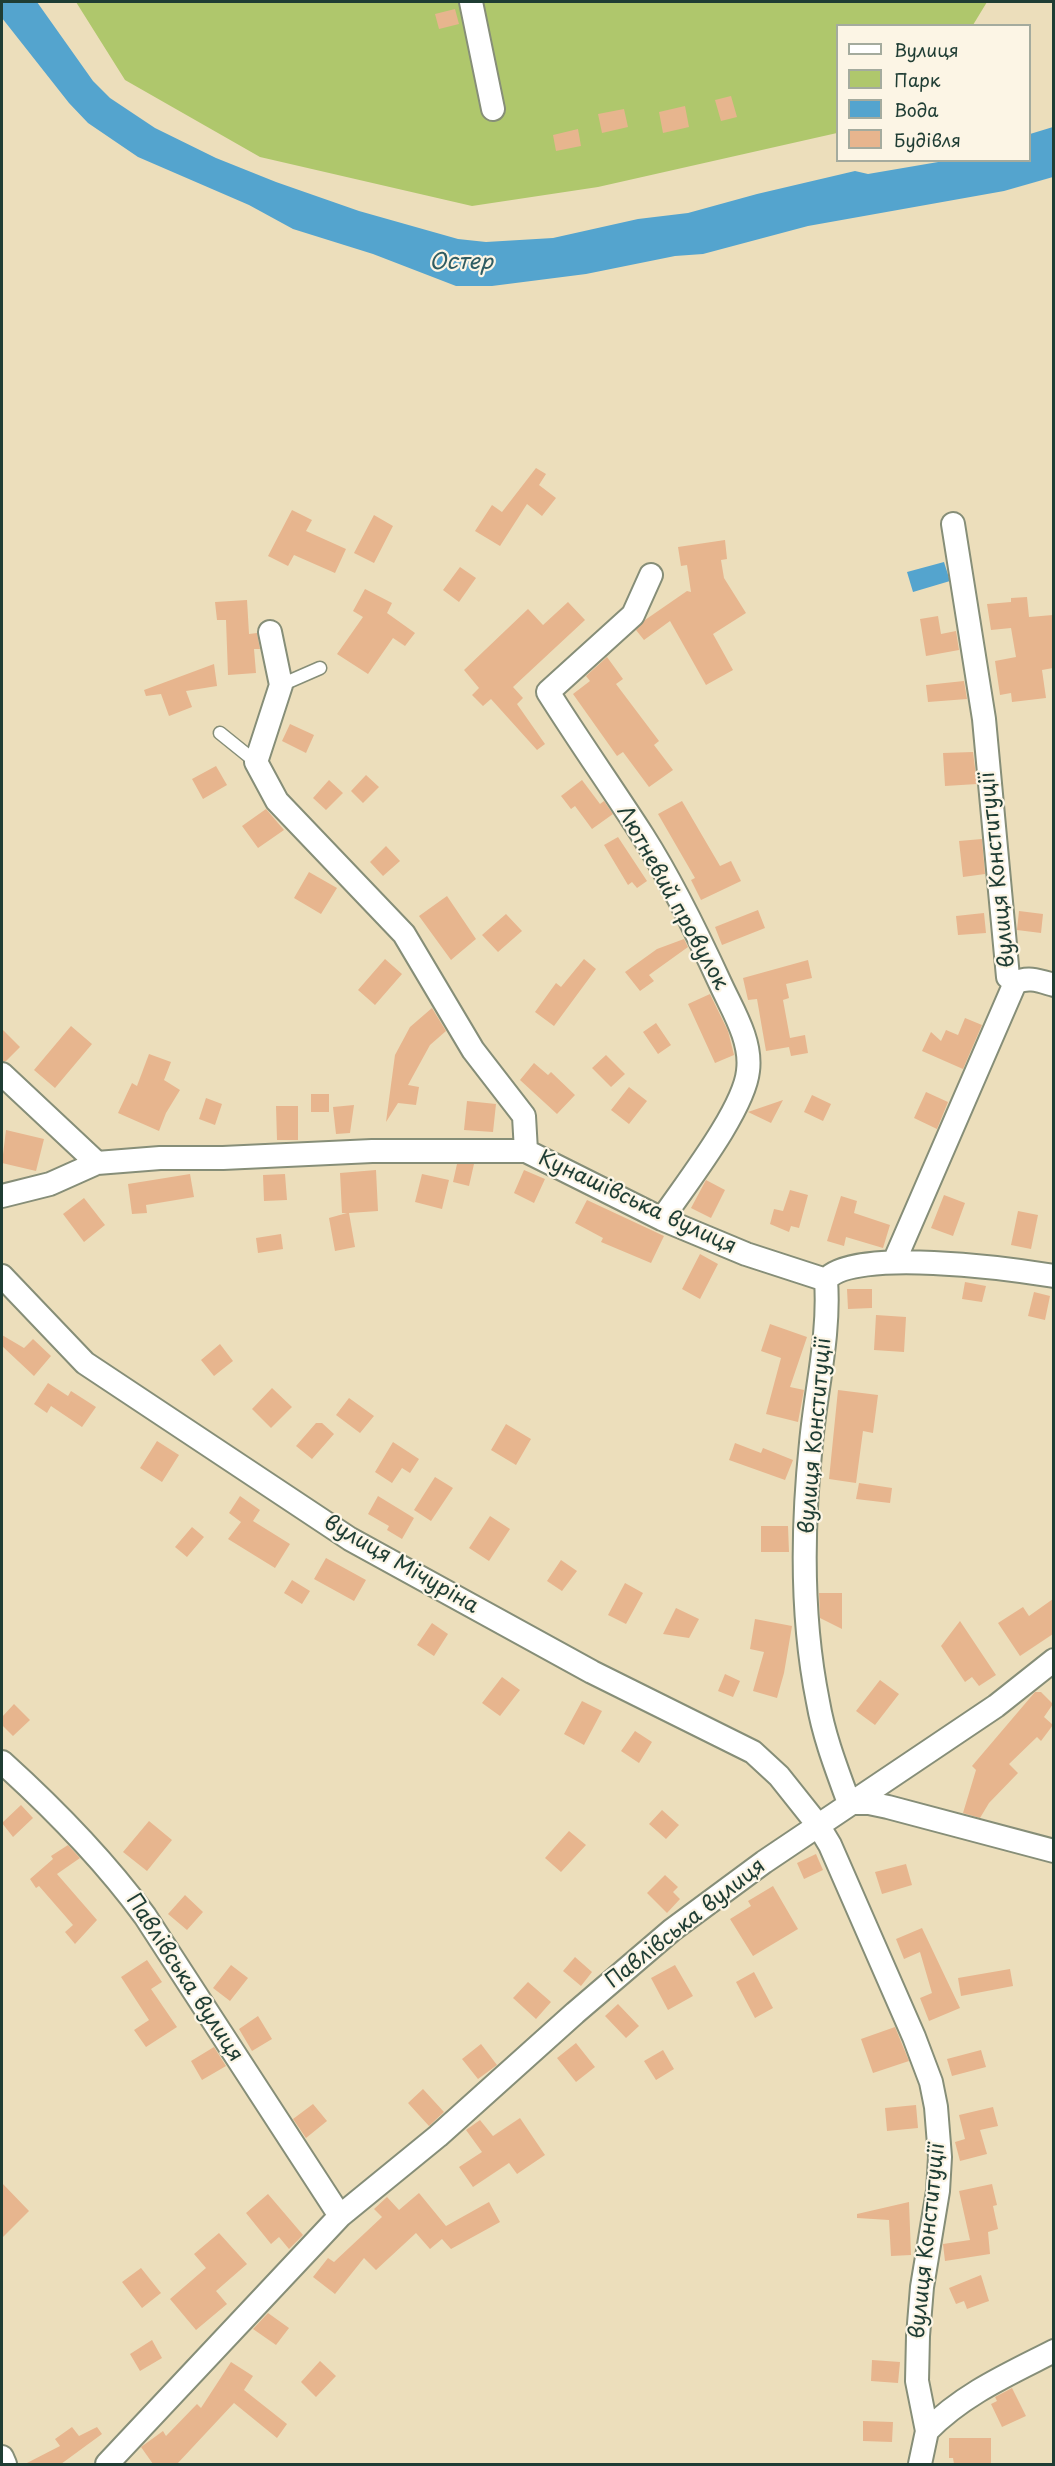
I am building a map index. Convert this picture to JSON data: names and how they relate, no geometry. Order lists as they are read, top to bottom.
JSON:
{
  "streets": {
    "street": [
      "вулиця Конституції",
      "Лютневий провулок",
      "Кунашівська вулиця",
      "вулиця Мічуріна",
      "Павлівська вулиця"
    ]
  },
  "crossings": [
    ["вулиця Конституції", "Кунашівська вулиця"],
    ["вулиця Конституції", "вулиця Мічуріна"],
    ["вулиця Конституції", "Павлівська вулиця"],
    ["Лютневий провулок", "Кунашівська вулиця"],
    ["вулиця Мічуріна", "Павлівська вулиця"]
  ],
  "water": ["Остер"],
  "legend": [
    "Вулиця",
    "Парк",
    "Вода",
    "Будівля"
  ]
}
